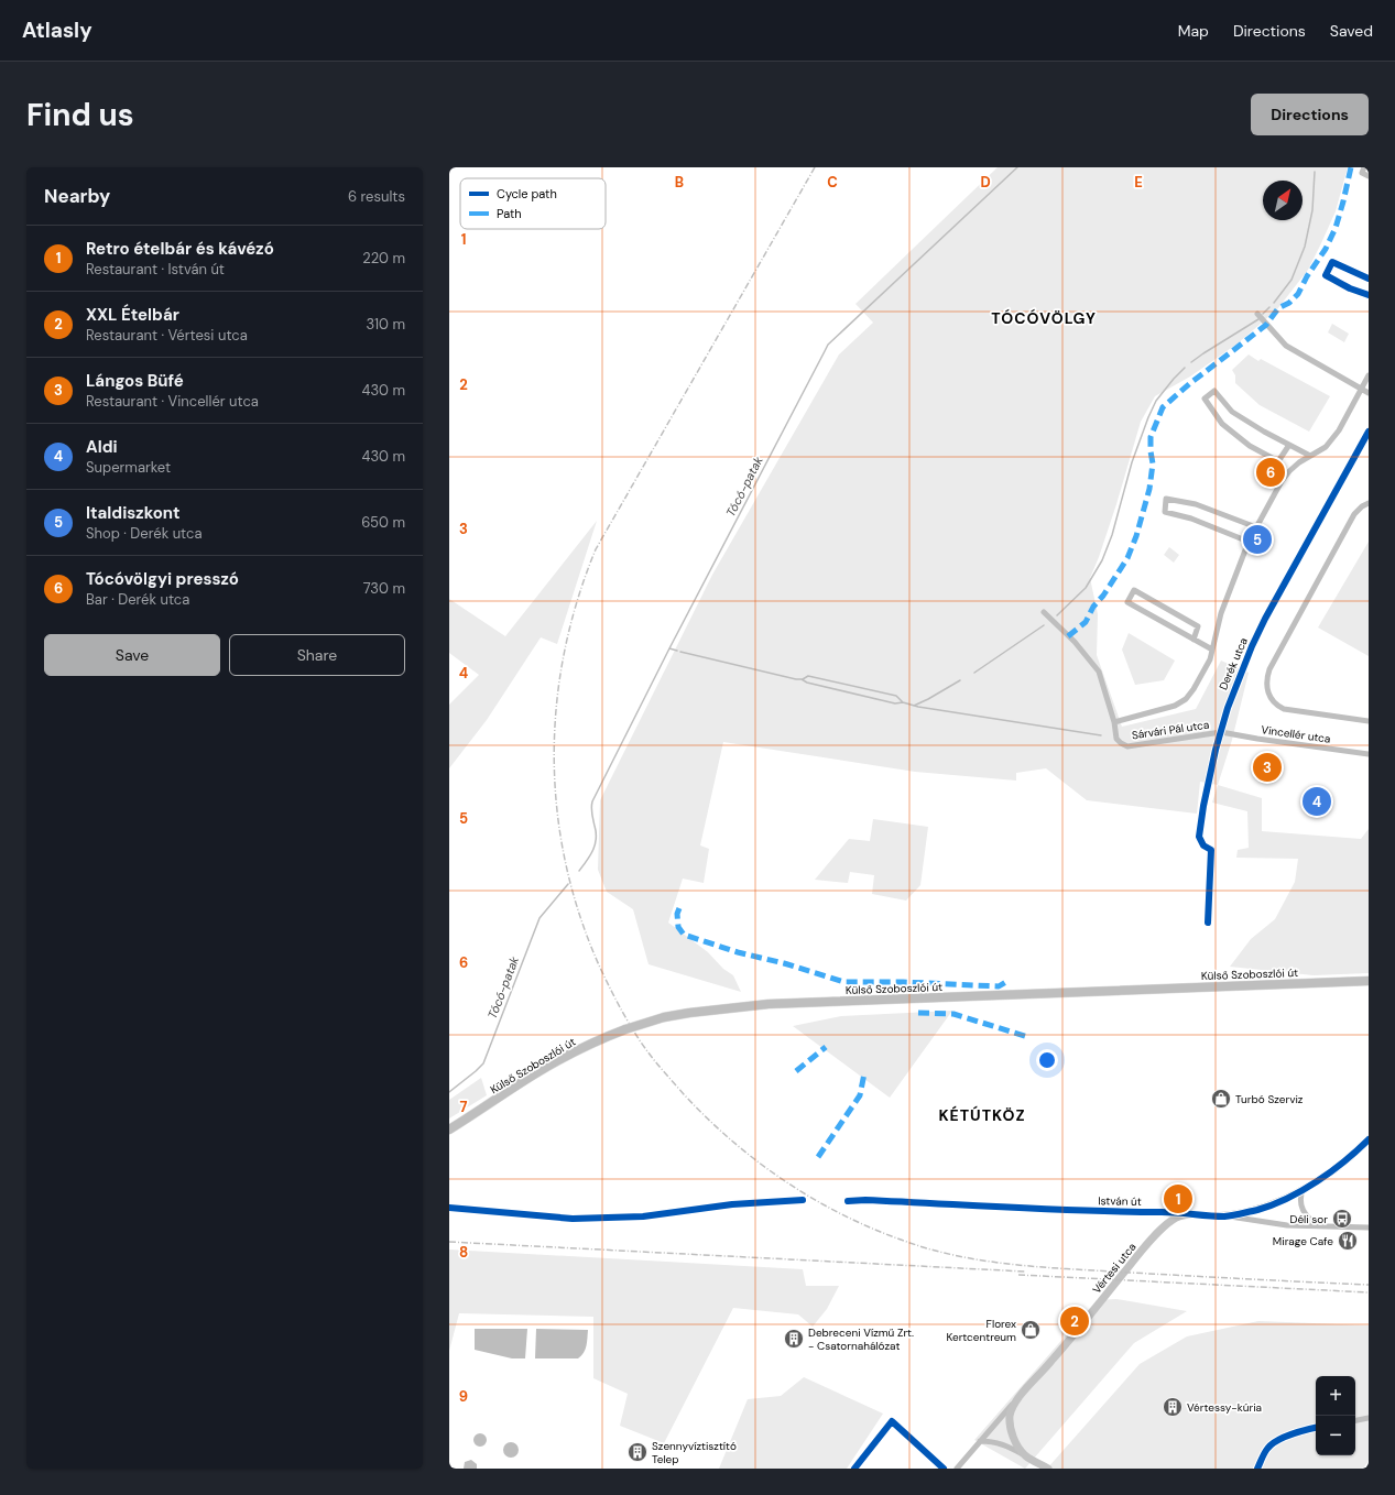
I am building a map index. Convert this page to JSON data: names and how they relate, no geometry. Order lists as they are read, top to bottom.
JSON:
{
  "streets": {
    "main road": ["Külső Szoboszlói út"],
    "street": [
      "Derék utca",
      "Sárvári Pál utca",
      "Vincellér utca",
      "István út",
      "Vértesi utca"
    ]
  },
  "crossings": [
    ["Derék utca", "Sárvári Pál utca"],
    ["Derék utca", "Vincellér utca"],
    ["Sárvári Pál utca", "Vincellér utca"],
    ["István út", "Vértesi utca"]
  ],
  "districts": ["TÓCÓVÖLGY", "KÉTÚTKÖZ"],
  "water": ["Tócó-patak"],
  "places": {
    "shop": ["Turbó Szerviz", "Florex Kertcentreum"],
    "bus stop": ["Déli sor"],
    "restaurant": ["Mirage Cafe"],
    "building": ["Debreceni Vízmű Zrt. - Csatornahálózat", "Vértessy-kúria", "Szennyvíztisztító Telep"]
  },
  "legend": ["Cycle path", "Path"],
  "north": "top right",
  "page": {
    "header": "Atlasly",
    "nav": ["Map", "Directions", "Saved"],
    "buttons": [
      "Directions",
      ["Save", "Share"]
    ],
    "title": "Find us",
    "heading": ["Nearby", "6 results"],
    "list": [
      {
        "mark": "1",
        "name": "Retro ételbár és kávézó",
        "note": "Restaurant · István út",
        "value": "220 m"
      },
      {
        "mark": "2",
        "name": "XXL Ételbár",
        "note": "Restaurant · Vértesi utca",
        "value": "310 m"
      },
      {
        "mark": "3",
        "name": "Lángos Büfé",
        "note": "Restaurant · Vincellér utca",
        "value": "430 m"
      },
      {
        "mark": "4",
        "name": "Aldi",
        "note": "Supermarket",
        "value": "430 m"
      },
      {
        "mark": "5",
        "name": "Italdiszkont",
        "note": "Shop · Derék utca",
        "value": "650 m"
      },
      {
        "mark": "6",
        "name": "Tócóvölgyi presszó",
        "note": "Bar · Derék utca",
        "value": "730 m"
      }
    ],
    "pins": [
      "6",
      "5",
      "3",
      "4",
      "1",
      "2"
    ],
    "map_buttons": ["+", "−"]
  },
  "grid": {
    "columns": [
      "B",
      "C",
      "D",
      "E"
    ],
    "rows": [
      "1",
      "2",
      "3",
      "4",
      "5",
      "6",
      "7",
      "8",
      "9"
    ]
  }
}
